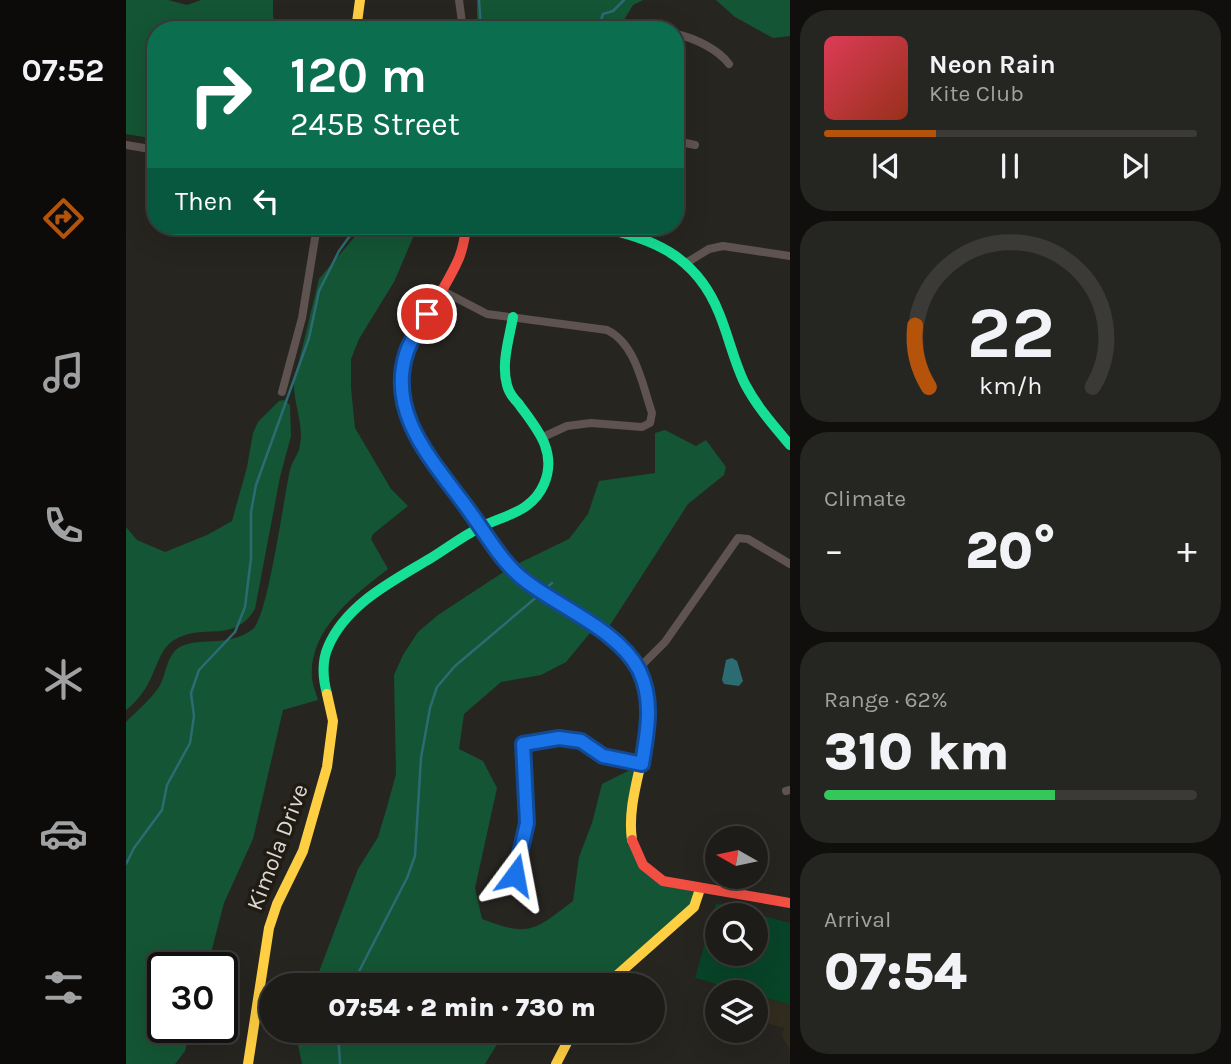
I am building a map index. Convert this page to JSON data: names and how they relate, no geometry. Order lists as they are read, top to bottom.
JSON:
{
  "streets": {
    "street": ["Kimola Drive"]
  },
  "north": "left",
  "page": {
    "tabs": "07:52",
    "turn": ["120 m", "245B Street"],
    "song": ["Neon Rain", "Kite Club"],
    "then": "Then",
    "tile": [
      "Climate",
      ["Range · 62%", "310 km"],
      ["Arrival", "07:54"]
    ],
    "heat": ["−", "20°", "+"],
    "limit": "30",
    "trip": "07:54 · 2 min · 730 m",
    "gauge": ["22", "km/h"]
  }
}
